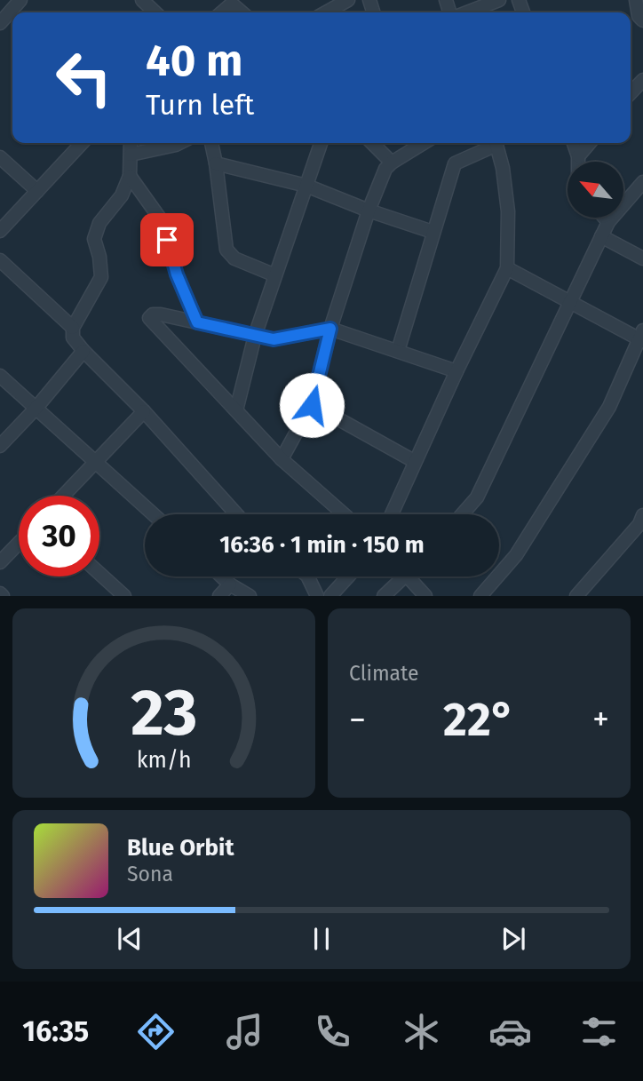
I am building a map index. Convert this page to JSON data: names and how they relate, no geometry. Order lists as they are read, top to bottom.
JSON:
{
  "north": "top left",
  "page": {
    "turn": ["40 m", "Turn left"],
    "limit": "30",
    "trip": "16:36 · 1 min · 150 m",
    "tile": "Climate",
    "heat": ["−", "22°", "+"],
    "song": ["Blue Orbit", "Sona"],
    "tabs": "16:35",
    "gauge": ["23", "km/h"]
  }
}
